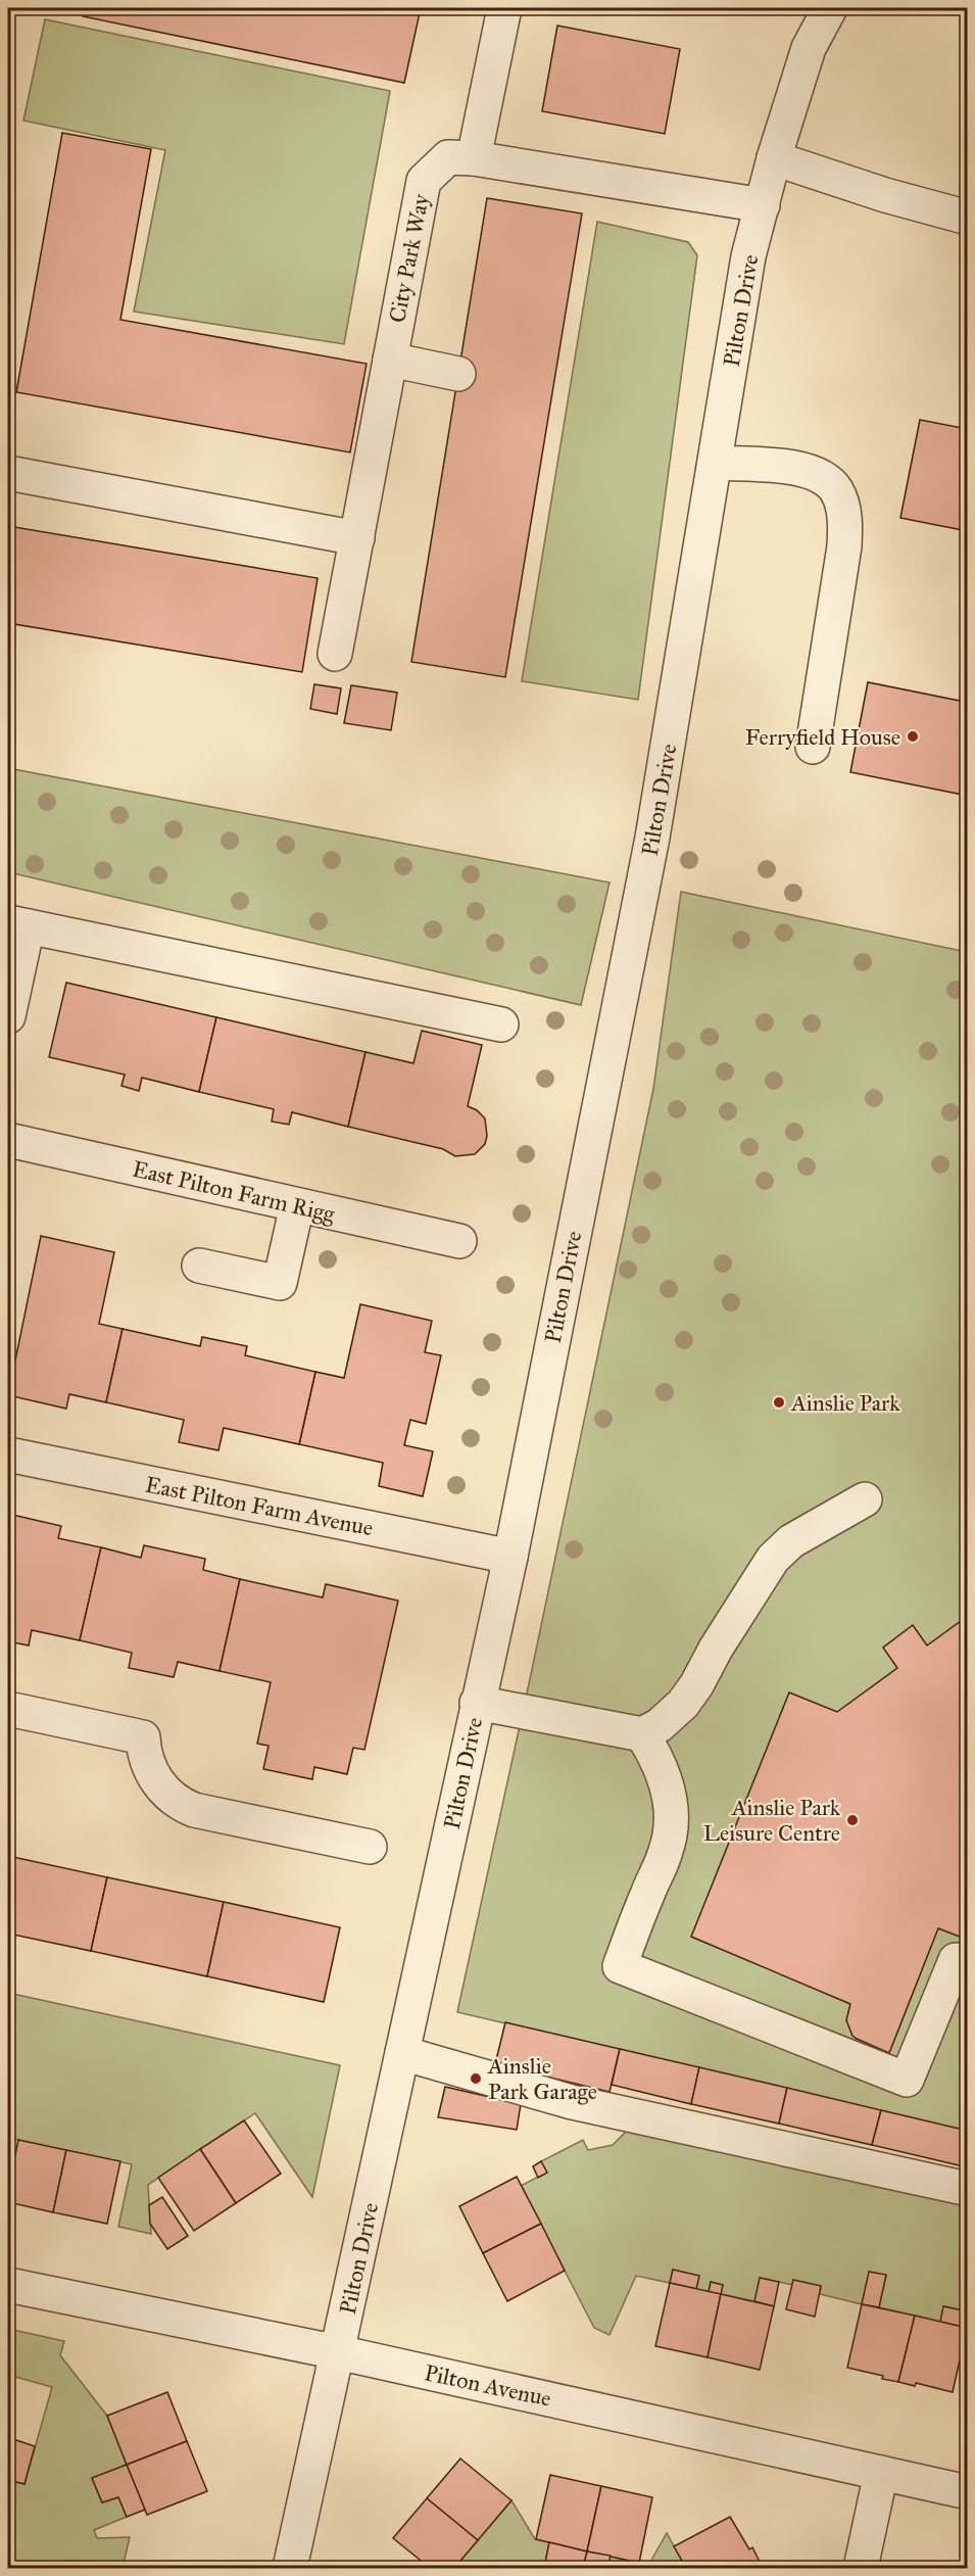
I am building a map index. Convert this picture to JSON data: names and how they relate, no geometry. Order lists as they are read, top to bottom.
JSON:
{
  "streets": {
    "street": [
      "City Park Way",
      "Pilton Drive",
      "East Pilton Farm Rigg",
      "East Pilton Farm Avenue",
      "Pilton Avenue"
    ]
  },
  "crossings": [
    ["City Park Way", "Pilton Drive"],
    ["Pilton Drive", "East Pilton Farm Avenue"],
    ["Pilton Drive", "Pilton Avenue"]
  ],
  "places": [
    "Ferryfield House",
    "Ainslie Park",
    "Ainslie Park Leisure Centre",
    "Ainslie Park Garage"
  ]
}
